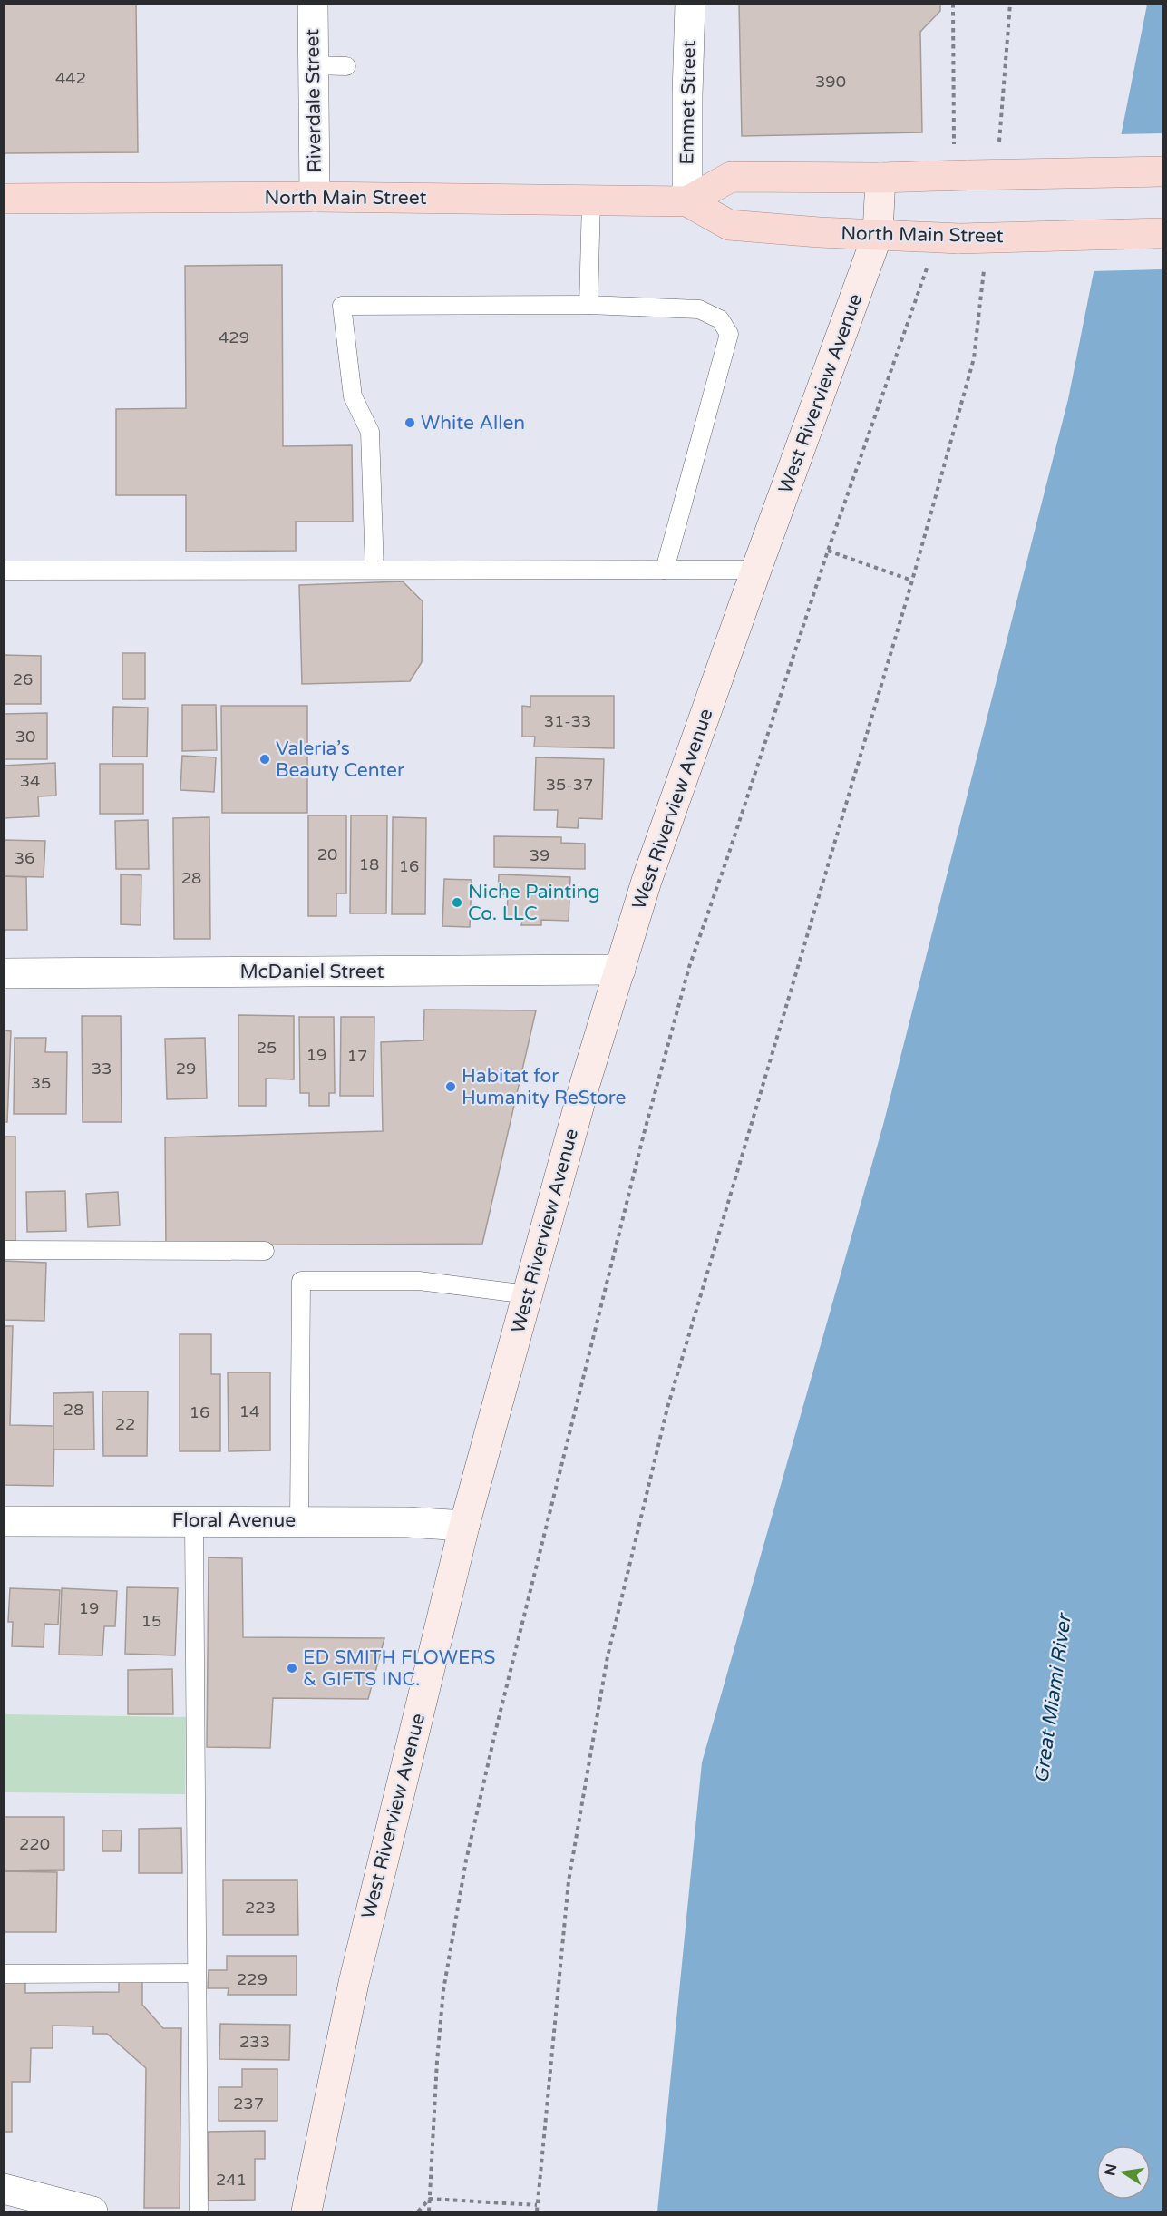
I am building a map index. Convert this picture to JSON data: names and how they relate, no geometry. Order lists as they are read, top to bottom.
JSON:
{
  "streets": {
    "main road": ["North Main Street", "West Riverview Avenue"],
    "street": [
      "Riverdale Street",
      "Emmet Street",
      "McDaniel Street",
      "Floral Avenue"
    ]
  },
  "crossings": [
    ["Riverdale Street", "North Main Street"],
    ["Emmet Street", "North Main Street"],
    ["North Main Street", "West Riverview Avenue"],
    ["West Riverview Avenue", "McDaniel Street"],
    ["West Riverview Avenue", "Floral Avenue"]
  ],
  "water": ["Great Miami River"],
  "places": [
    "White Allen",
    "Valeria’s Beauty Center",
    "Niche Painting Co. LLC",
    "Habitat for Humanity ReStore",
    "ED SMITH FLOWERS & GIFTS INC."
  ],
  "house_numbers": [
    "442",
    "390",
    "429",
    "26",
    "31-33",
    "30",
    "34",
    "35-37",
    "20",
    "39",
    "36",
    "18",
    "16",
    "28",
    "25",
    "19",
    "17",
    "33",
    "29",
    "35",
    "28",
    "14",
    "16",
    "22",
    "19",
    "15",
    "220",
    "223",
    "229",
    "233",
    "237",
    "241"
  ],
  "north": "left"
}
